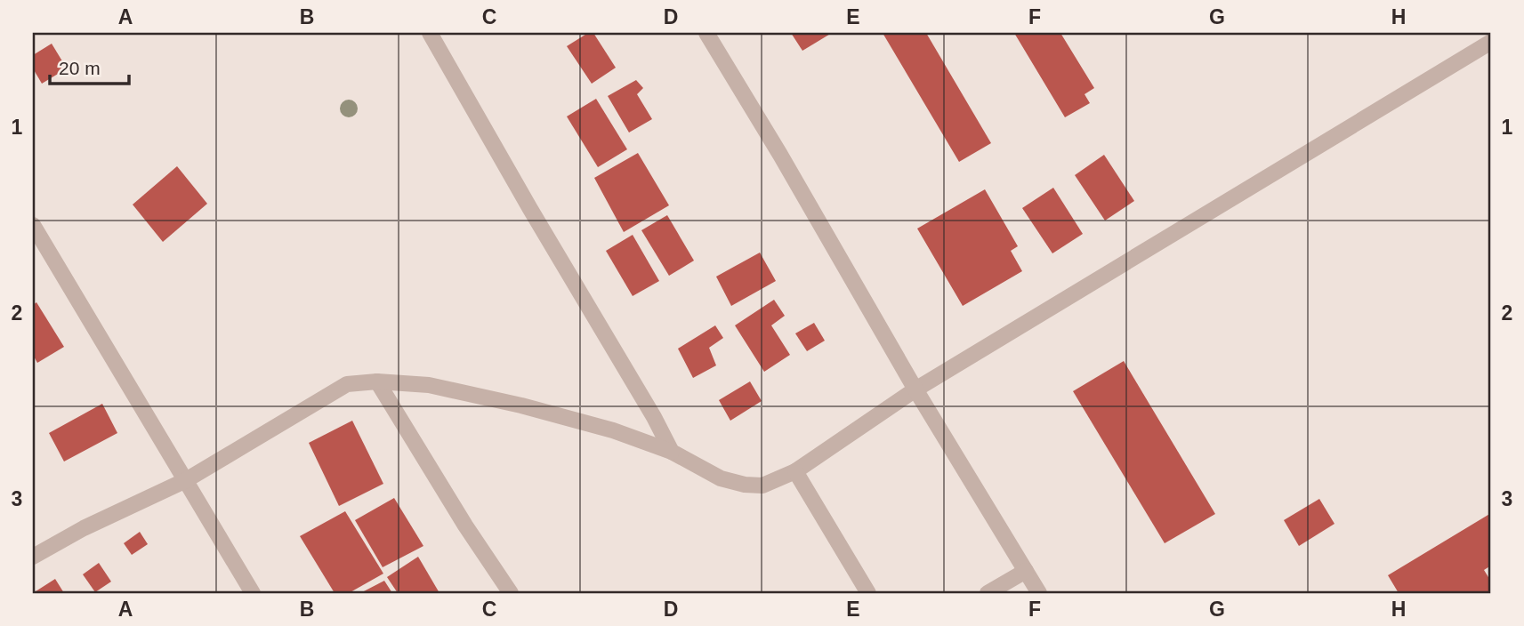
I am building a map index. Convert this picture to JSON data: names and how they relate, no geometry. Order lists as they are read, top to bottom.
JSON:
{
  "scale_bar": "20 m",
  "grid": {
    "columns": [
      "A",
      "B",
      "C",
      "D",
      "E",
      "F",
      "G",
      "H"
    ],
    "rows": ["1", "2", "3"]
  }
}
